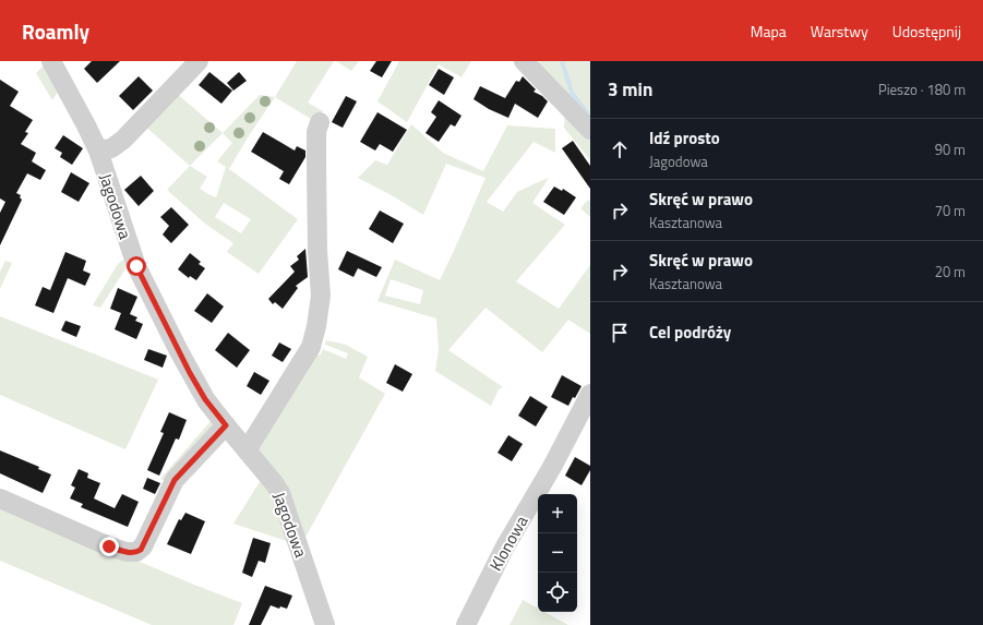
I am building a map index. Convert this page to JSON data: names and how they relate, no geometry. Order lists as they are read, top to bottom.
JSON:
{
  "streets": {
    "street": ["Jagodowa", "Klonowa"]
  },
  "page": {
    "header": "Roamly",
    "nav": ["Mapa", "Warstwy", "Udostępnij"],
    "heading": ["3 min", "Pieszo · 180 m"],
    "list": [
      ["Idź prosto", "Jagodowa", "90 m"],
      ["Skręć w prawo", "Kasztanowa", "70 m"],
      ["Skręć w prawo", "Kasztanowa", "20 m"],
      "Cel podróży"
    ],
    "map_buttons": ["+", "−"]
  }
}
